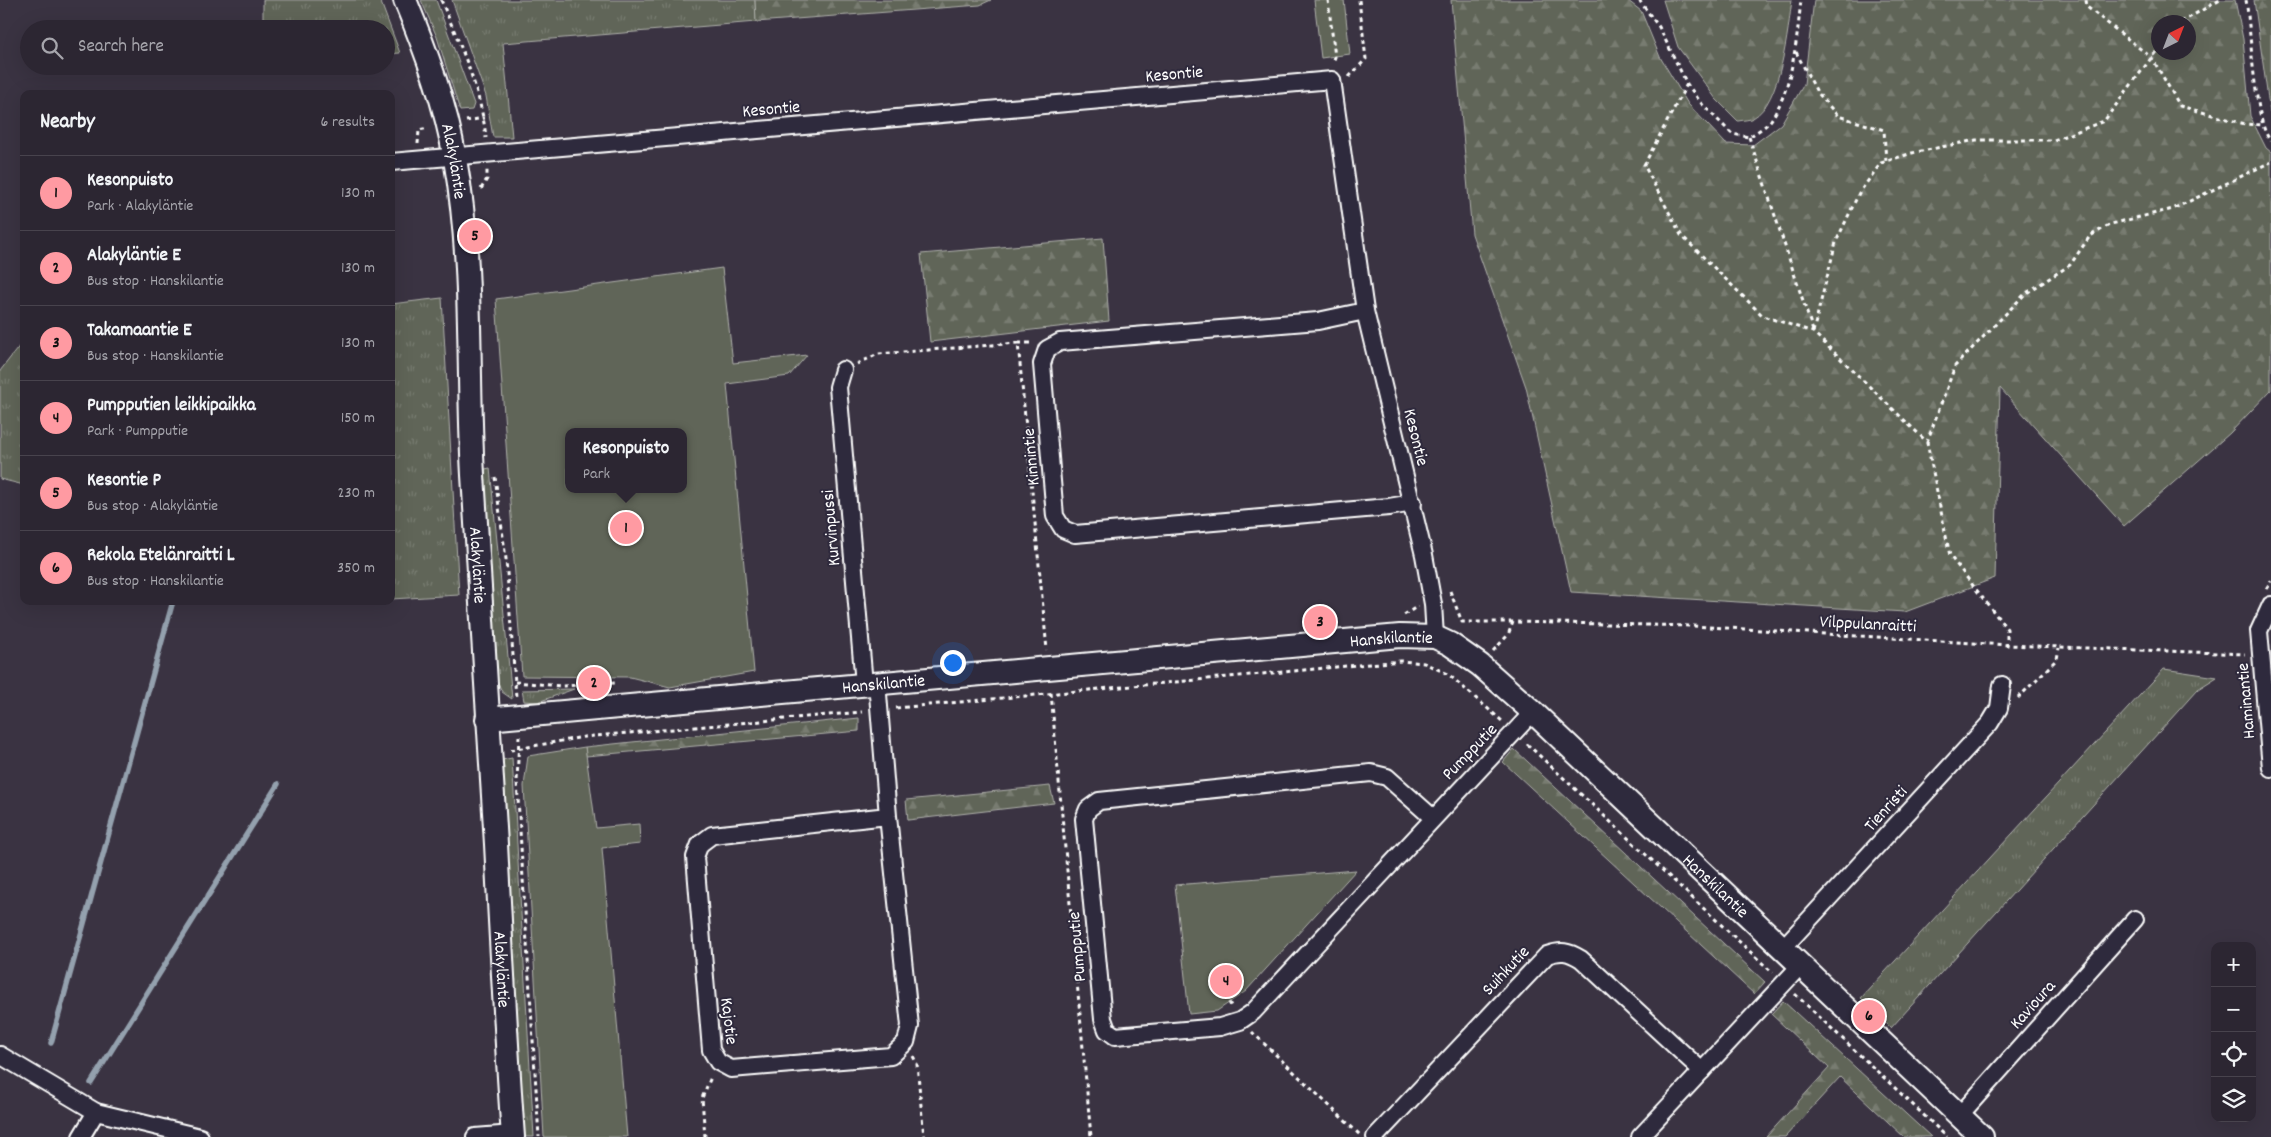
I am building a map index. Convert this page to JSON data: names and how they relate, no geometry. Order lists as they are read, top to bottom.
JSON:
{
  "streets": {
    "street": [
      "Kesontie",
      "Alakyläntie",
      "Kinnintie",
      "Kurvinpussi",
      "Hanskilantie",
      "Haminantie",
      "Pumpputie",
      "Tienristi",
      "Suihkutie",
      "Kavioura",
      "Kajotie"
    ],
    "path": ["Vilppulanraitti"]
  },
  "crossings": [
    ["Kesontie", "Alakyläntie"],
    ["Kesontie", "Kinnintie"],
    ["Kesontie", "Hanskilantie"],
    ["Alakyläntie", "Hanskilantie"],
    ["Kurvinpussi", "Hanskilantie"],
    ["Vilppulanraitti", "Haminantie"],
    ["Hanskilantie", "Pumpputie"],
    ["Hanskilantie", "Tienristi"],
    ["Hanskilantie", "Kavioura"]
  ],
  "north": "top right",
  "page": {
    "search": "Search here",
    "heading": ["Nearby", "6 results"],
    "list": [
      {
        "mark": "1",
        "name": "Kesonpuisto",
        "note": "Park · Alakyläntie",
        "value": "130 m"
      },
      {
        "mark": "2",
        "name": "Alakyläntie E",
        "note": "Bus stop · Hanskilantie",
        "value": "130 m"
      },
      {
        "mark": "3",
        "name": "Takamaantie E",
        "note": "Bus stop · Hanskilantie",
        "value": "130 m"
      },
      {
        "mark": "4",
        "name": "Pumpputien leikkipaikka",
        "note": "Park · Pumpputie",
        "value": "150 m"
      },
      {
        "mark": "5",
        "name": "Kesontie P",
        "note": "Bus stop · Alakyläntie",
        "value": "230 m"
      },
      {
        "mark": "6",
        "name": "Rekola Etelänraitti L",
        "note": "Bus stop · Hanskilantie",
        "value": "350 m"
      }
    ],
    "pins": [
      "5",
      "1",
      "3",
      "2",
      "4",
      "6"
    ],
    "popup": ["Kesonpuisto", "Park"],
    "map_buttons": ["+", "−"]
  }
}
